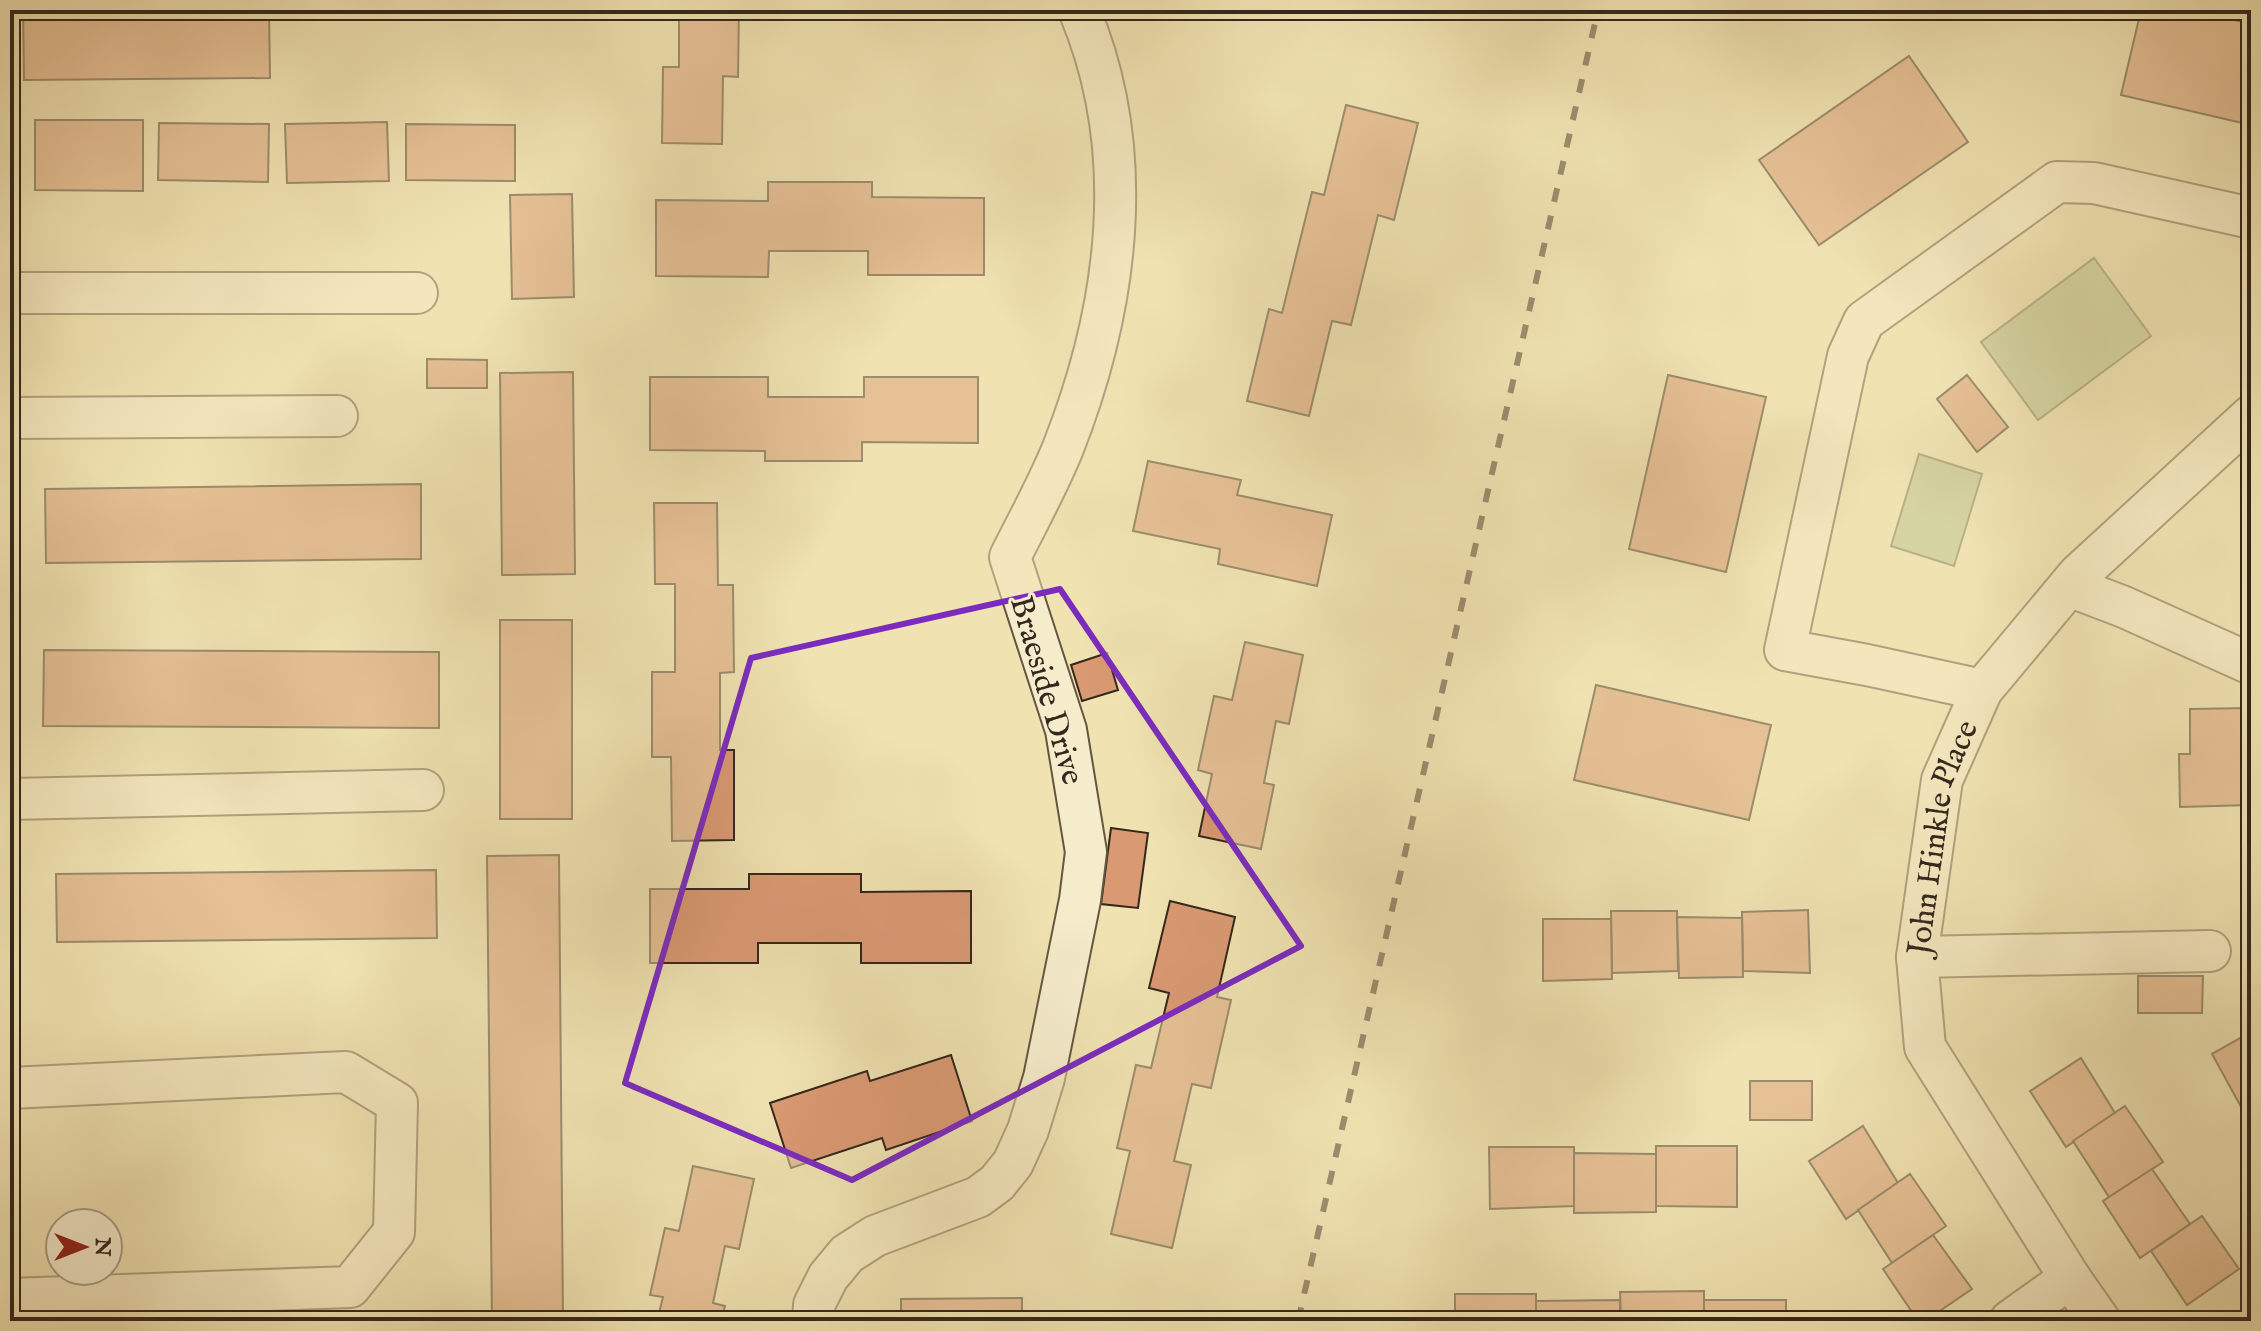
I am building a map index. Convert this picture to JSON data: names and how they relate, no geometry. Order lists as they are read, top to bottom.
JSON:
{
  "streets": {
    "street": ["Braeside Drive", "John Hinkle Place"]
  },
  "north": "right"
}
